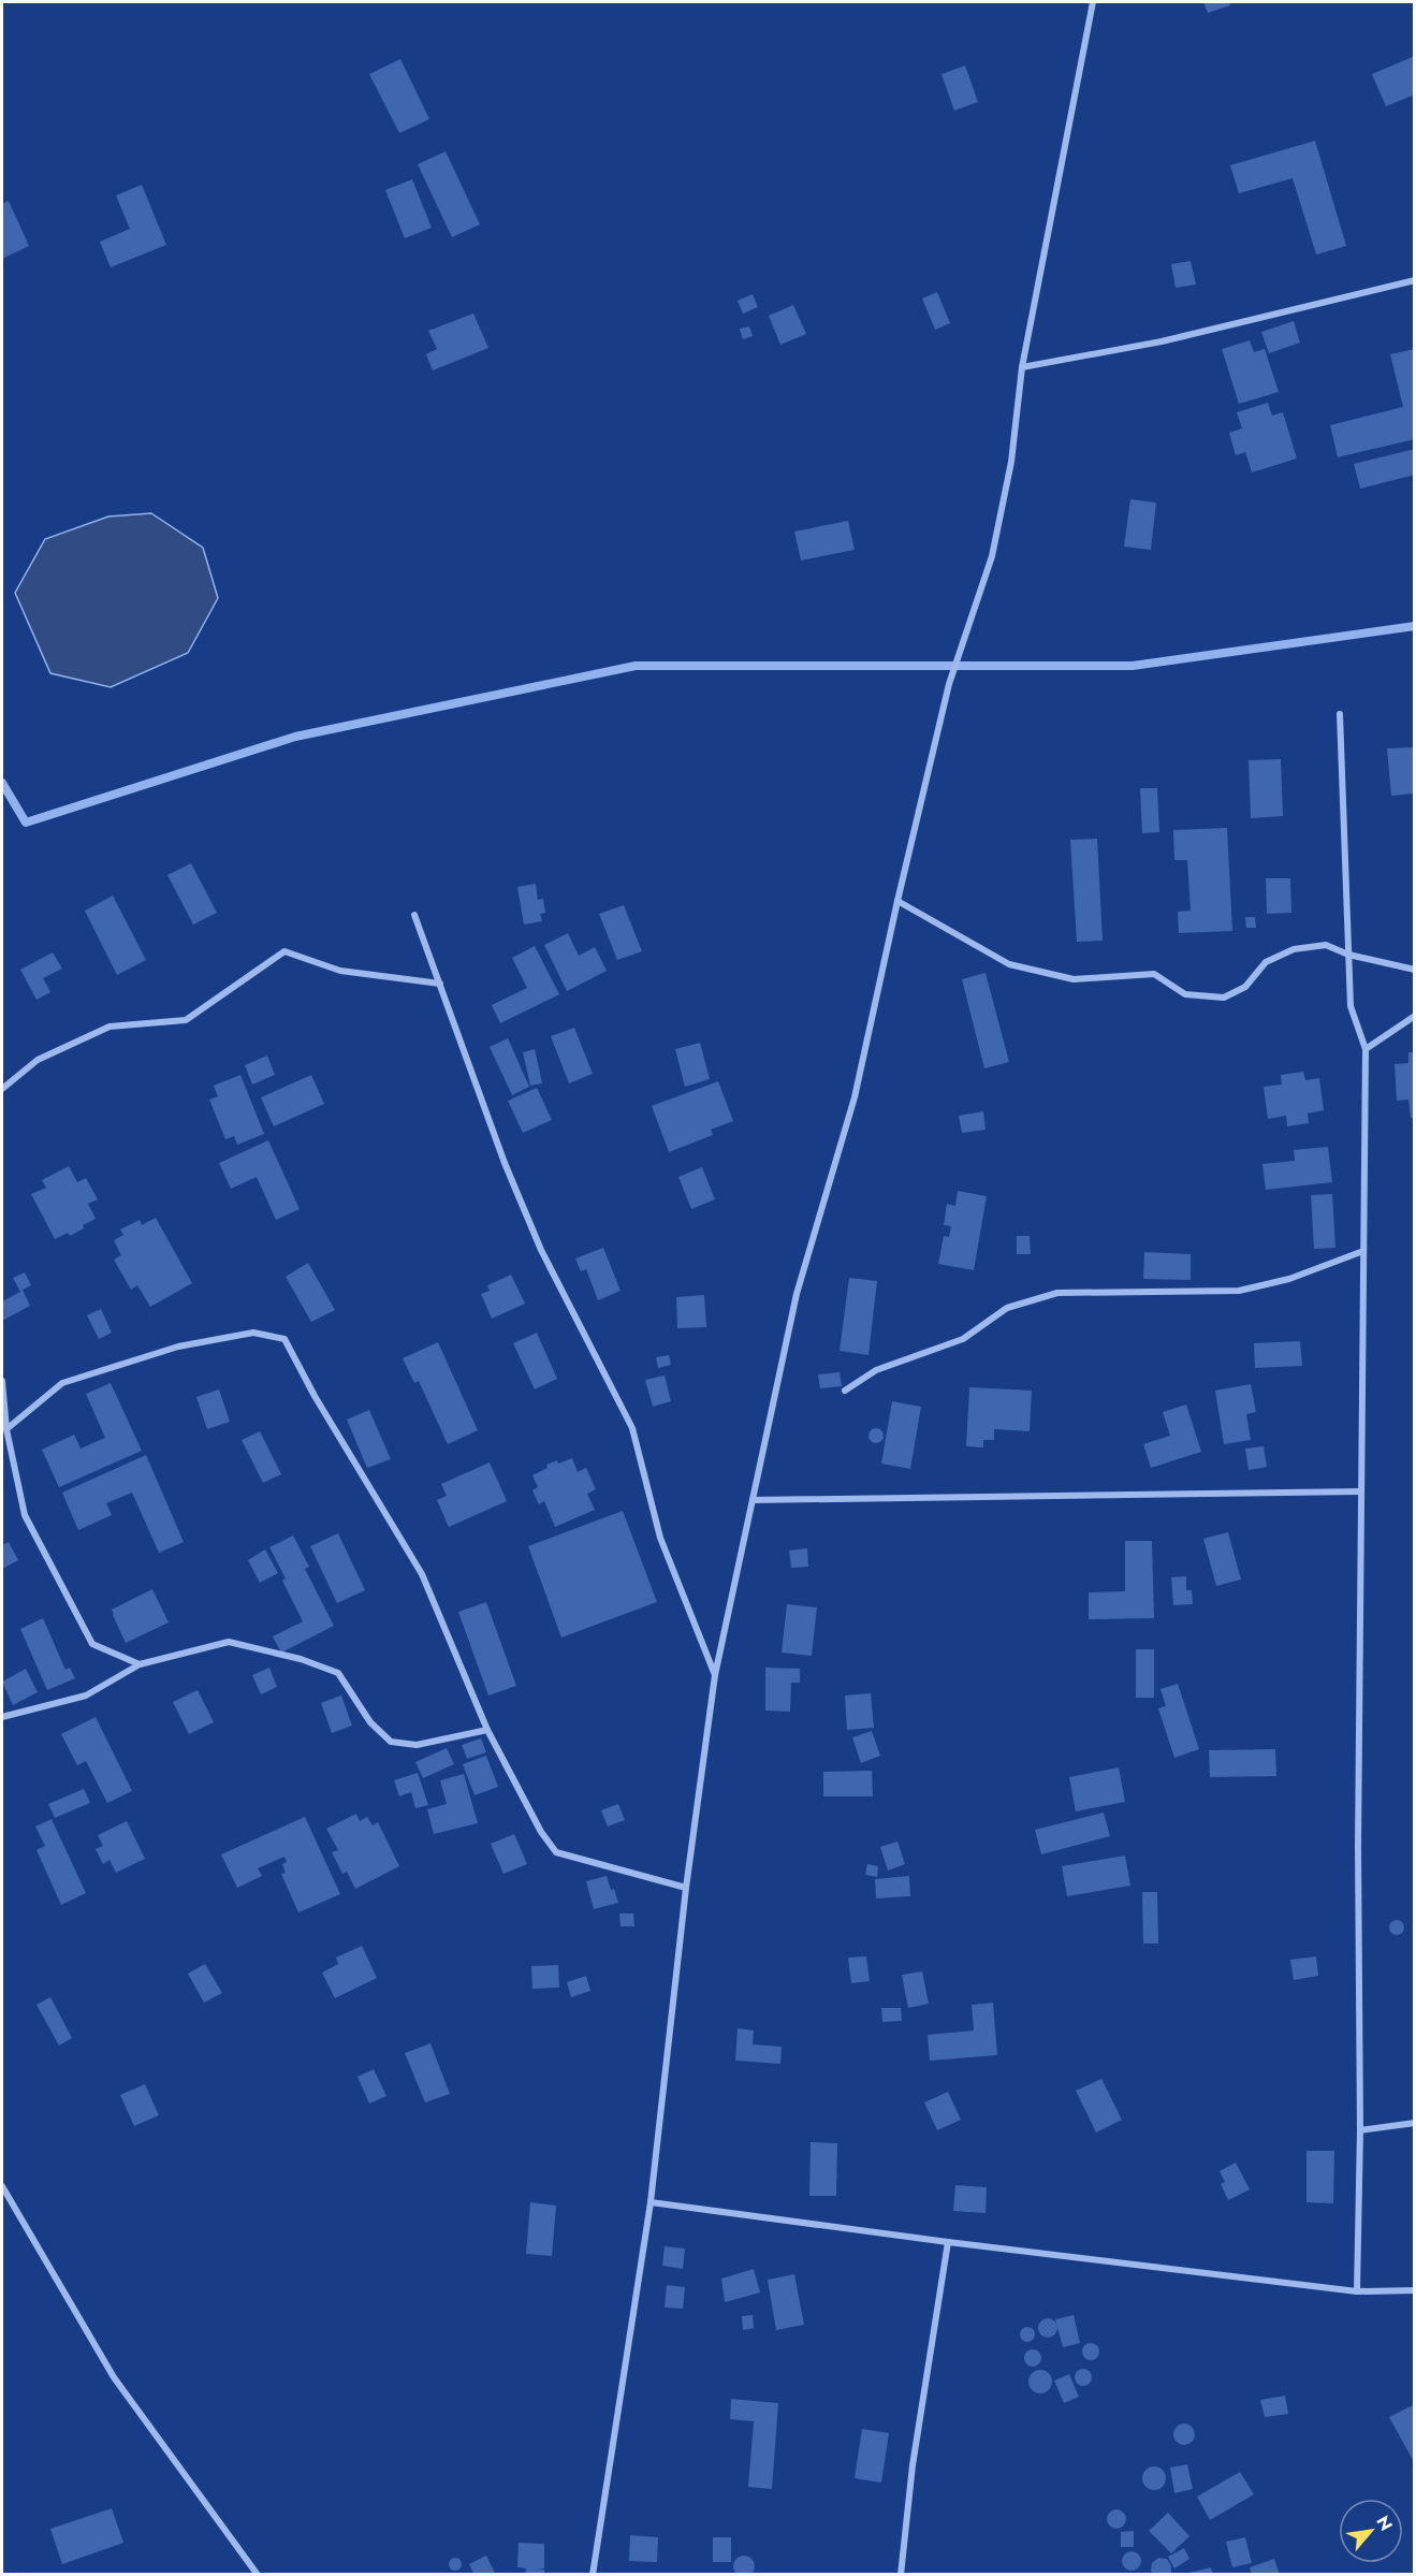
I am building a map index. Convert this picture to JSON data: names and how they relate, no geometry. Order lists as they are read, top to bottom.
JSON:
{
  "north": "top right"
}
